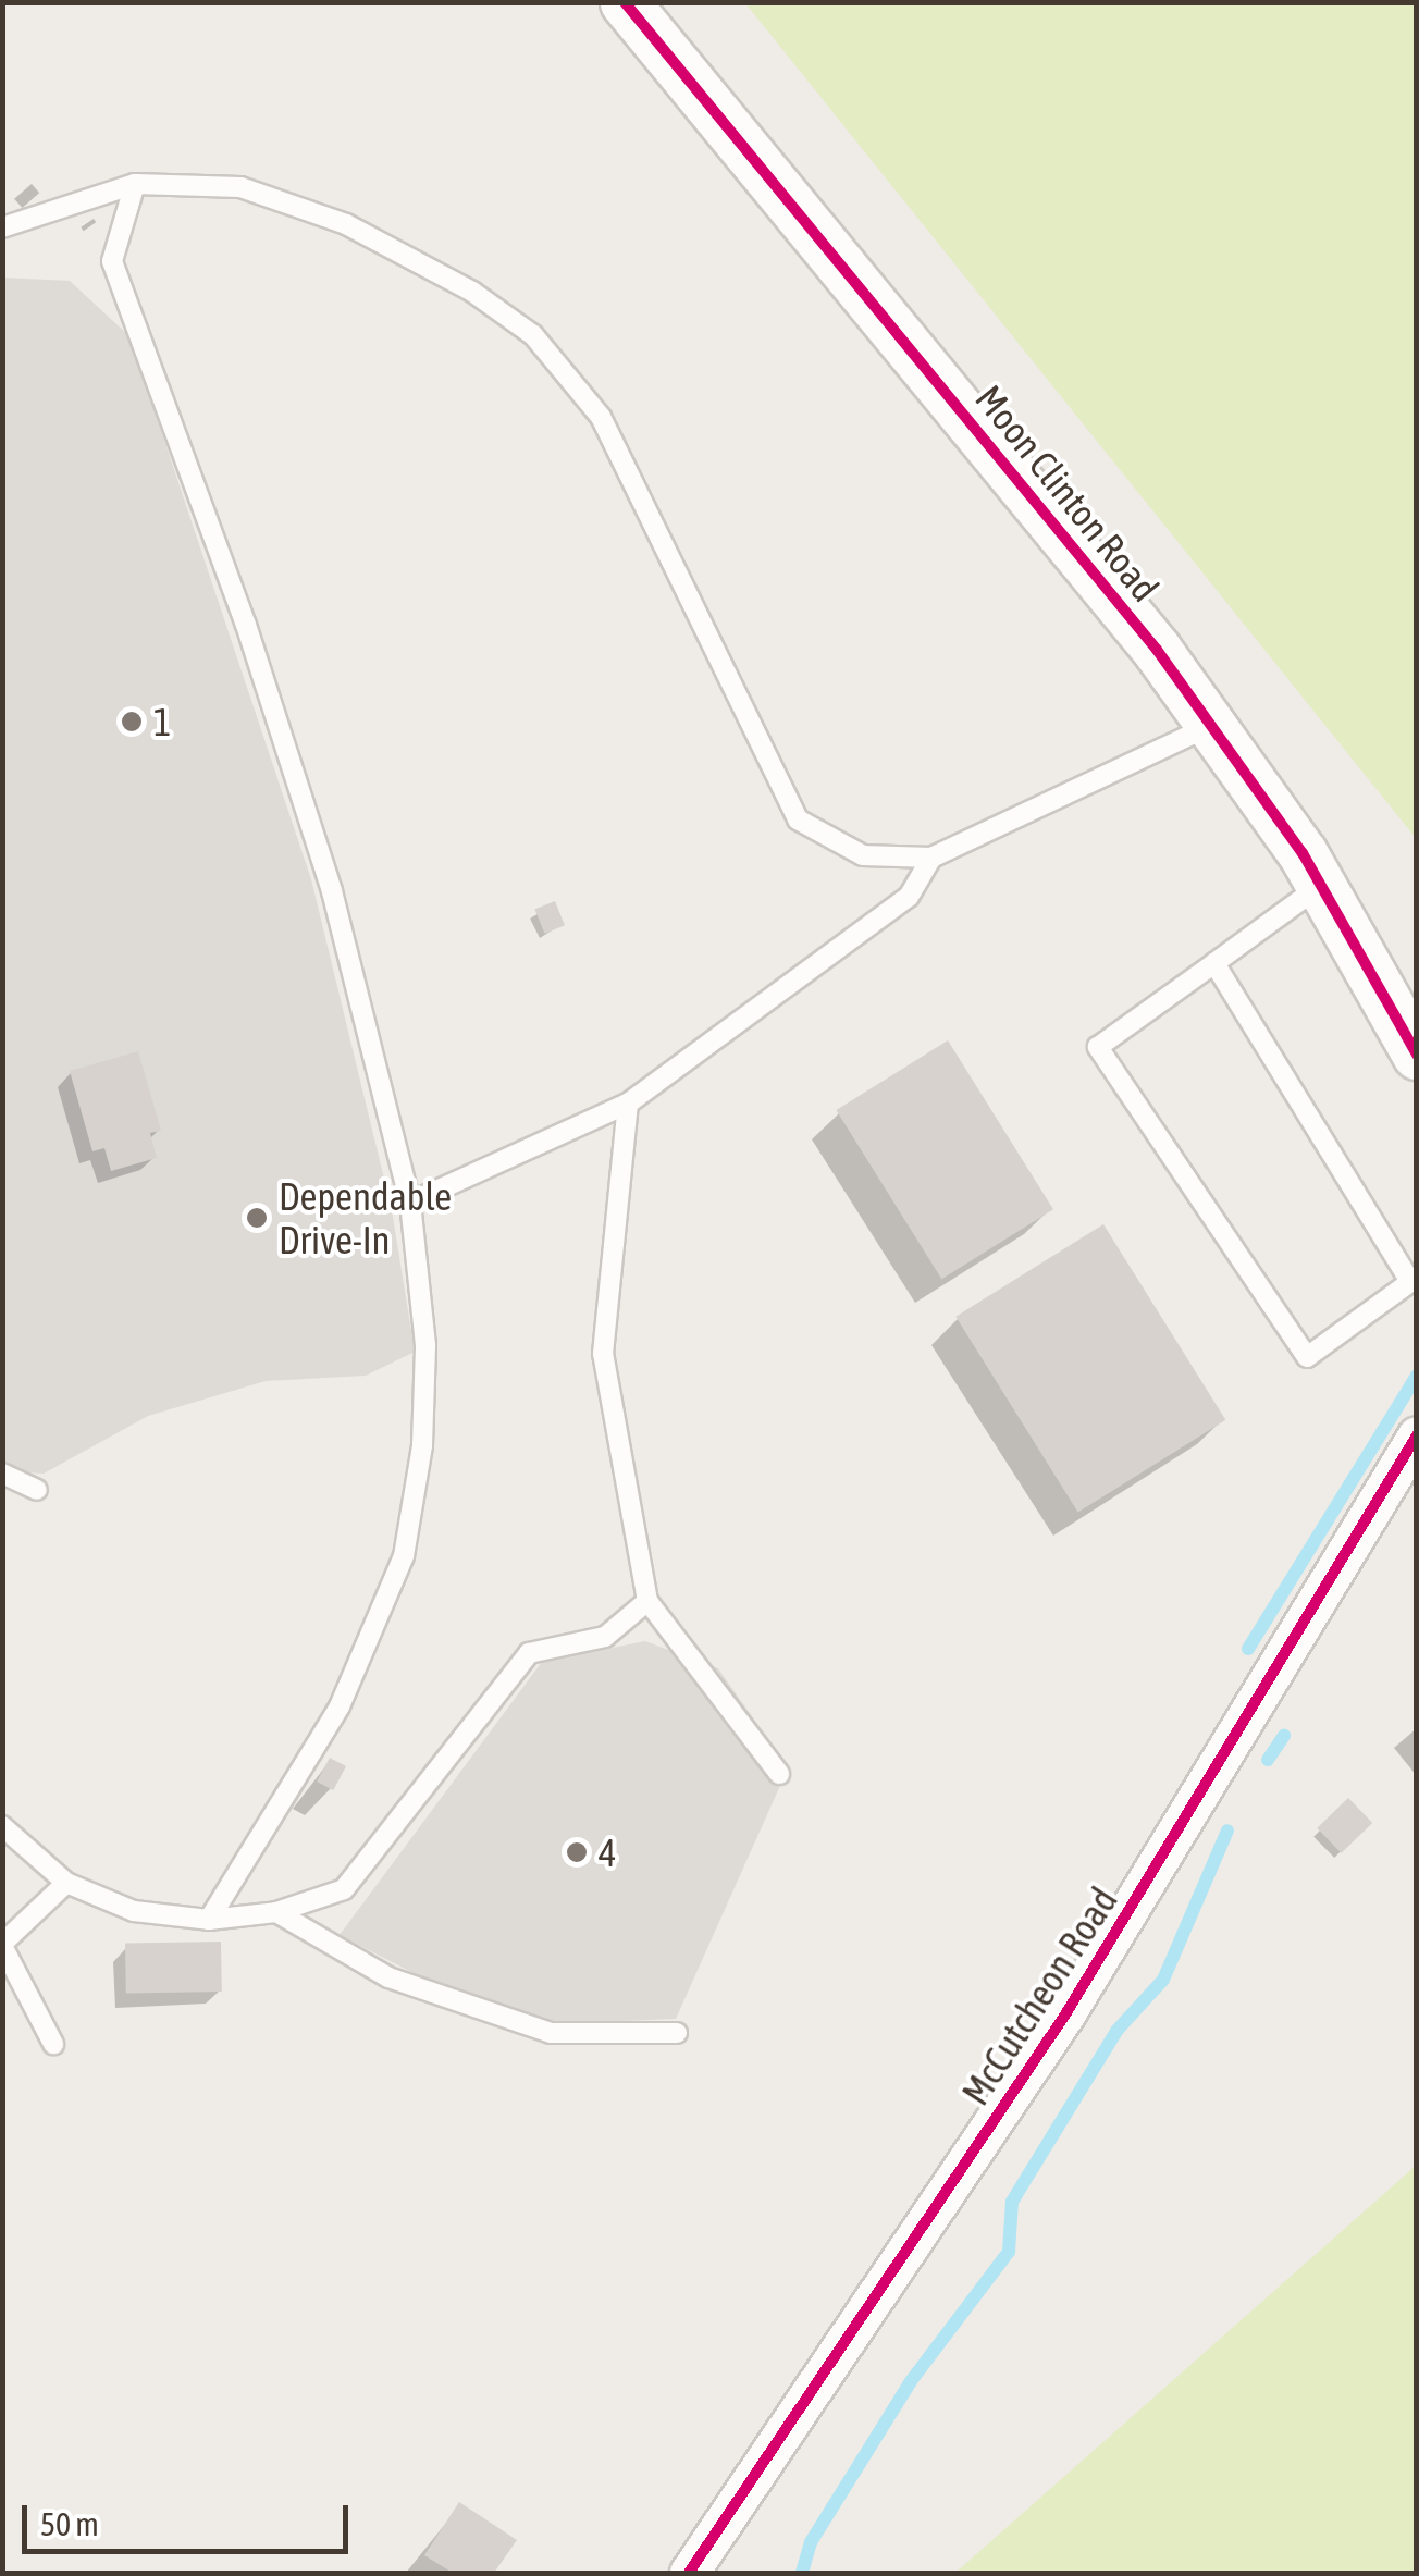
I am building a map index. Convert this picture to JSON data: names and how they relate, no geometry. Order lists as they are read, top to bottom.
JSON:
{
  "streets": {
    "street": ["Moon Clinton Road", "McCutcheon Road"]
  },
  "places": ["1", "Dependable Drive-In", "4"],
  "scale_bar": "50 m"
}
